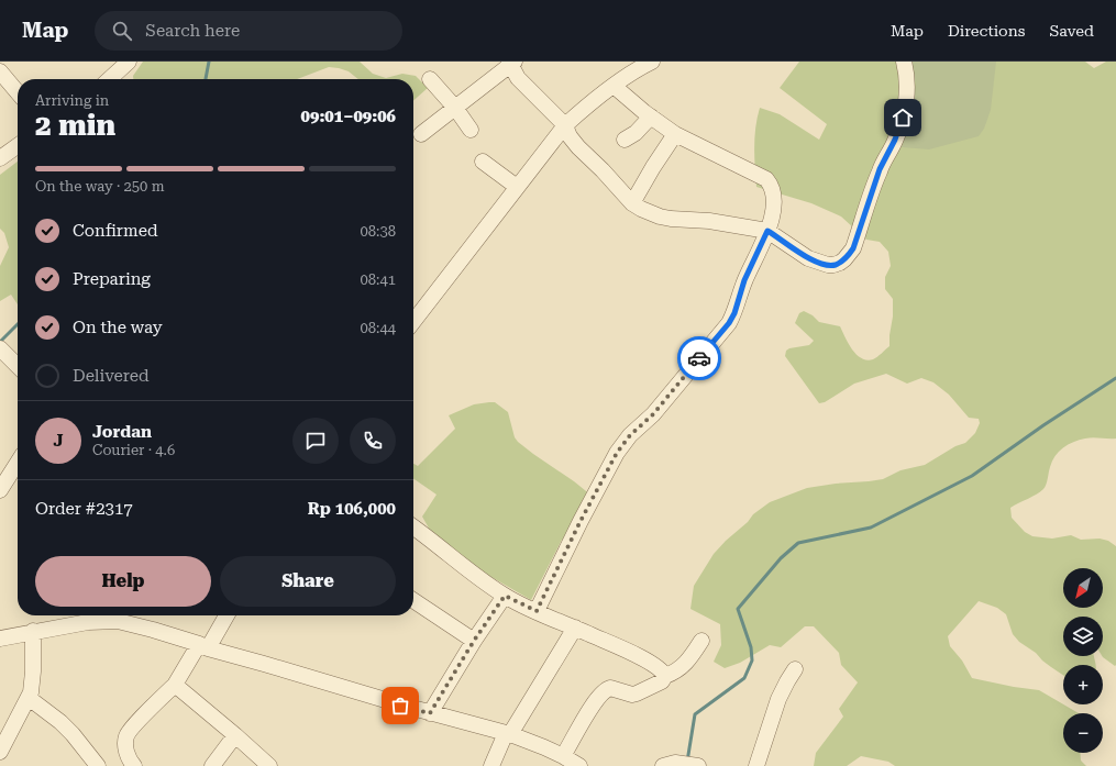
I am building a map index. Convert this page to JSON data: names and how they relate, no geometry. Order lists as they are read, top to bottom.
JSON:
{
  "north": "bottom left",
  "page": {
    "header": "Map",
    "search": "Search here",
    "nav": ["Map", "Directions", "Saved"],
    "heading": ["2 min", "Arriving in", "09:01–09:06"],
    "panel": [
      "Jordan",
      "Courier · 4.6",
      "Order #2317",
      "Rp 106,000"
    ],
    "bar": "On the way · 250 m",
    "list": [
      ["Confirmed", "08:38"],
      ["Preparing", "08:41"],
      ["On the way", "08:44"],
      "Delivered"
    ],
    "round": "J",
    "buttons": ["Help", "Share"],
    "map_buttons": ["+", "−"]
  }
}
